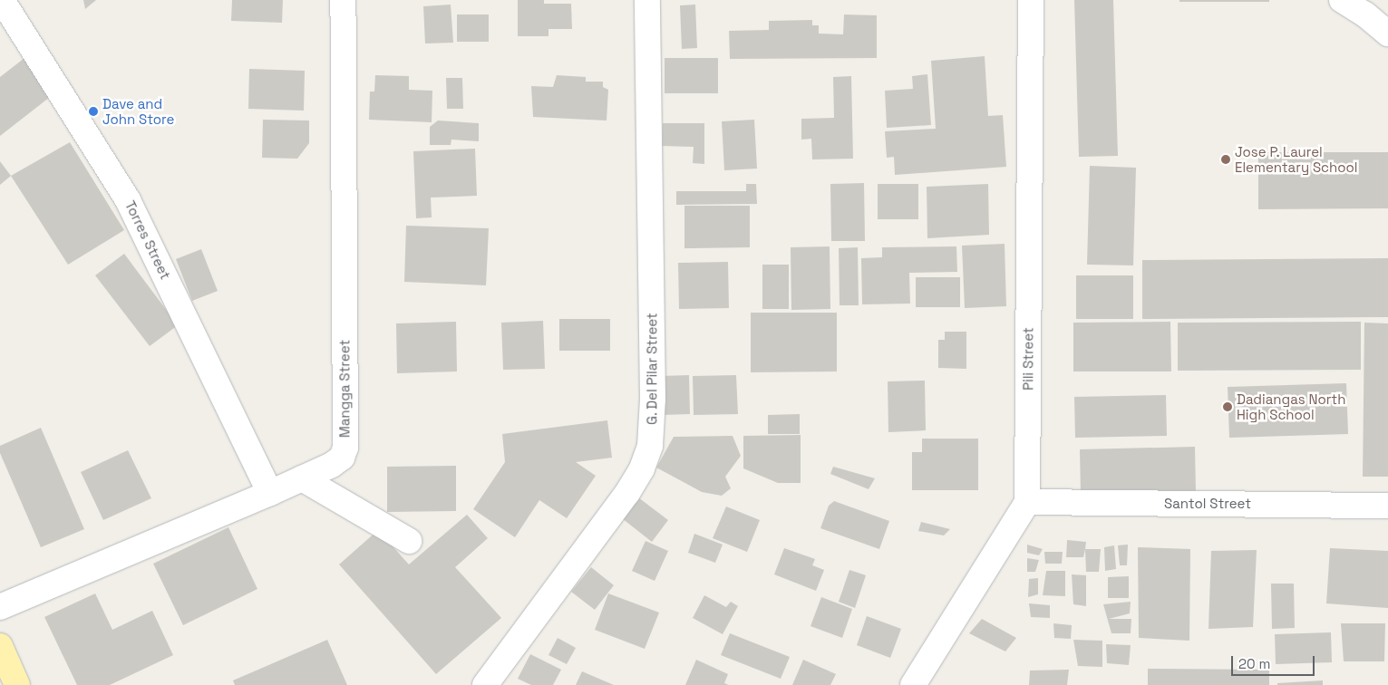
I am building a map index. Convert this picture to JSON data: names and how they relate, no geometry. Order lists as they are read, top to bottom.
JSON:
{
  "streets": {
    "street": [
      "Torres Street",
      "Pili Street",
      "G. Del Pilar Street",
      "Mangga Street",
      "Santol Street"
    ]
  },
  "crossings": [
    ["Torres Street", "Mangga Street"],
    ["Pili Street", "Santol Street"]
  ],
  "places": ["Dave and John Store", "Jose P. Laurel Elementary School", "Dadiangas North High School"],
  "scale_bar": "20 m"
}
